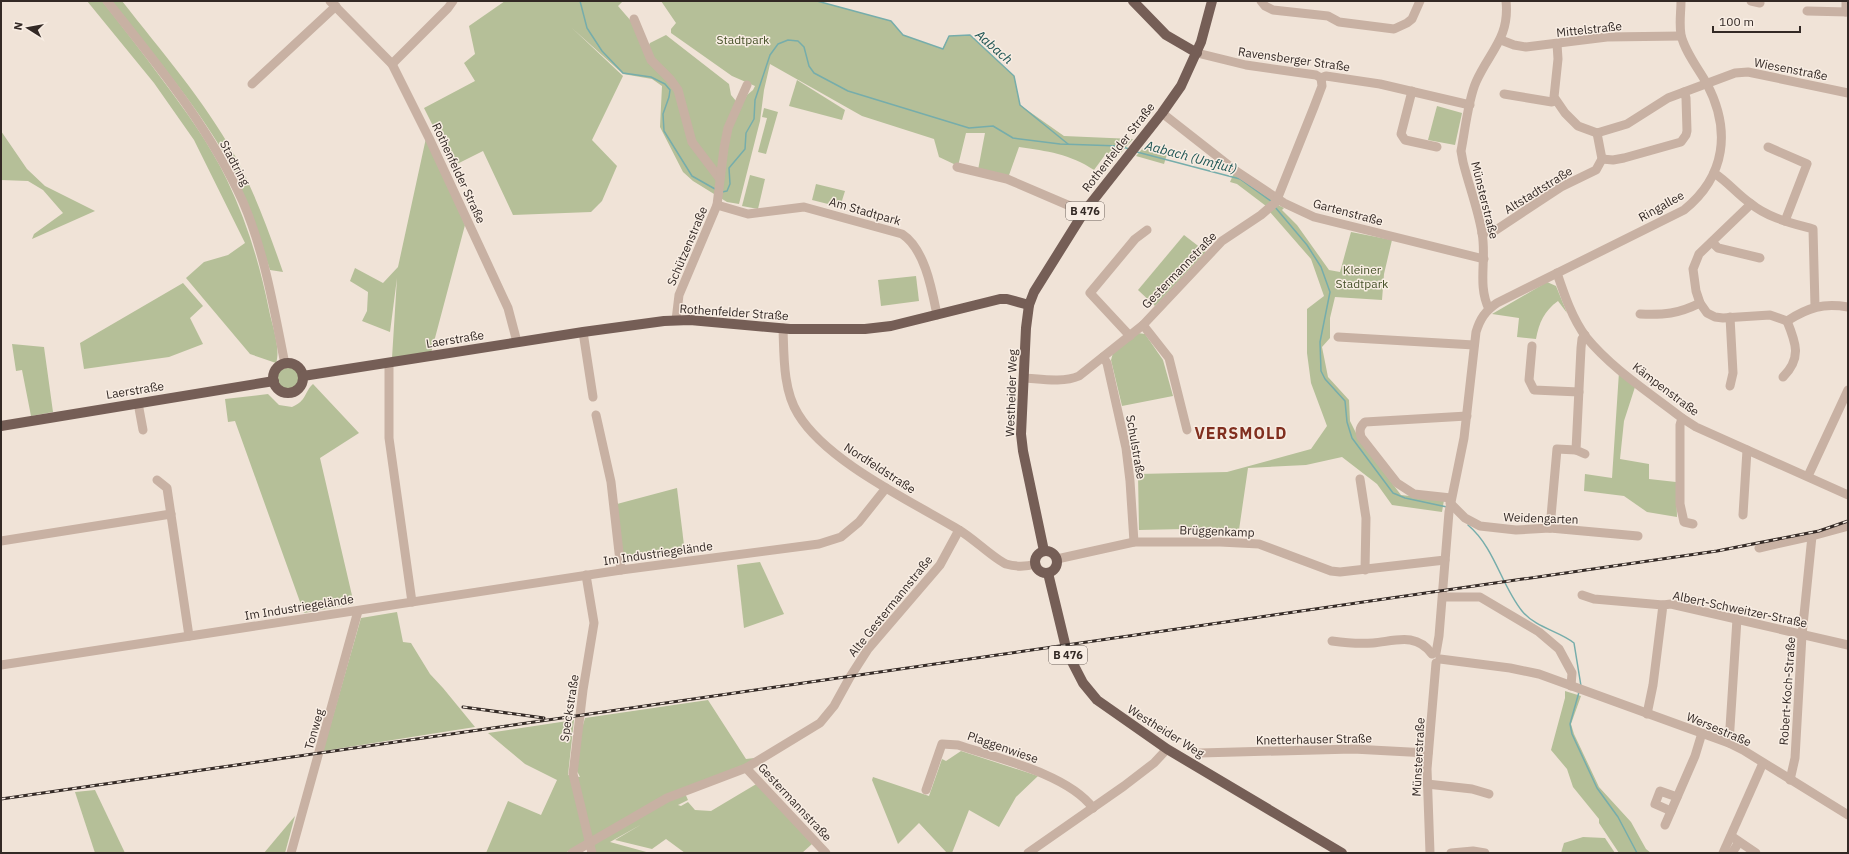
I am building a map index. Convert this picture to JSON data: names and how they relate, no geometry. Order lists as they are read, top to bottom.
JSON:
{
  "streets": {
    "main road": [
      "Ravensberger Straße",
      "Rothenfelder Straße",
      "B 476",
      "Laerstraße",
      "Westheider Weg"
    ],
    "street": [
      "Mittelstraße",
      "Wiesenstraße",
      "Stadtring",
      "Altstadtstraße",
      "Münsterstraße",
      "Ringallee",
      "Am Stadtpark",
      "Gartenstraße",
      "Schützenstraße",
      "Gestermannstraße",
      "Kämpenstraße",
      "Schulstraße",
      "Nordfeldstraße",
      "Weidengarten",
      "Brüggenkamp",
      "Im Industriegelände",
      "Alte Gestermannstraße",
      "Albert-Schweitzer-Straße",
      "Robert-Koch-Straße",
      "Speckstraße",
      "Tonweg",
      "Wersestraße",
      "Knetterhauser Straße",
      "Plaggenwiese"
    ]
  },
  "crossings": [
    ["Mittelstraße", "Münsterstraße"],
    ["Mittelstraße", "Ringallee"],
    ["Ravensberger Straße", "Rothenfelder Straße"],
    ["Ravensberger Straße", "Münsterstraße"],
    ["Wiesenstraße", "Ringallee"],
    ["Rothenfelder Straße", "Am Stadtpark"],
    ["Rothenfelder Straße", "Gartenstraße"],
    ["Rothenfelder Straße", "Schützenstraße"],
    ["Rothenfelder Straße", "Laerstraße"],
    ["Rothenfelder Straße", "Westheider Weg"],
    ["Rothenfelder Straße", "Nordfeldstraße"],
    ["Stadtring", "Laerstraße"],
    ["Altstadtstraße", "Münsterstraße"],
    ["Münsterstraße", "Ringallee"],
    ["Münsterstraße", "Gartenstraße"],
    ["Münsterstraße", "Weidengarten"],
    ["Münsterstraße", "Brüggenkamp"],
    ["Münsterstraße", "Wersestraße"],
    ["Münsterstraße", "Knetterhauser Straße"],
    ["Ringallee", "Kämpenstraße"],
    ["Am Stadtpark", "Schützenstraße"],
    ["Gartenstraße", "Gestermannstraße"],
    ["Gestermannstraße", "Westheider Weg"],
    ["Gestermannstraße", "Schulstraße"],
    ["Gestermannstraße", "Alte Gestermannstraße"],
    ["Westheider Weg", "Nordfeldstraße"],
    ["Westheider Weg", "Brüggenkamp"],
    ["Schulstraße", "Brüggenkamp"],
    ["Nordfeldstraße", "Brüggenkamp"],
    ["Nordfeldstraße", "Im Industriegelände"],
    ["Nordfeldstraße", "Alte Gestermannstraße"],
    ["Im Industriegelände", "Speckstraße"],
    ["Im Industriegelände", "Tonweg"],
    ["Albert-Schweitzer-Straße", "Robert-Koch-Straße"],
    ["Albert-Schweitzer-Straße", "Wersestraße"],
    ["Robert-Koch-Straße", "Wersestraße"]
  ],
  "districts": ["VERSMOLD"],
  "water": ["Aabach", "Aabach (Umflut)"],
  "parks": ["Stadtpark", "Kleiner Stadtpark"],
  "scale_bar": "100 m",
  "north": "left"
}
